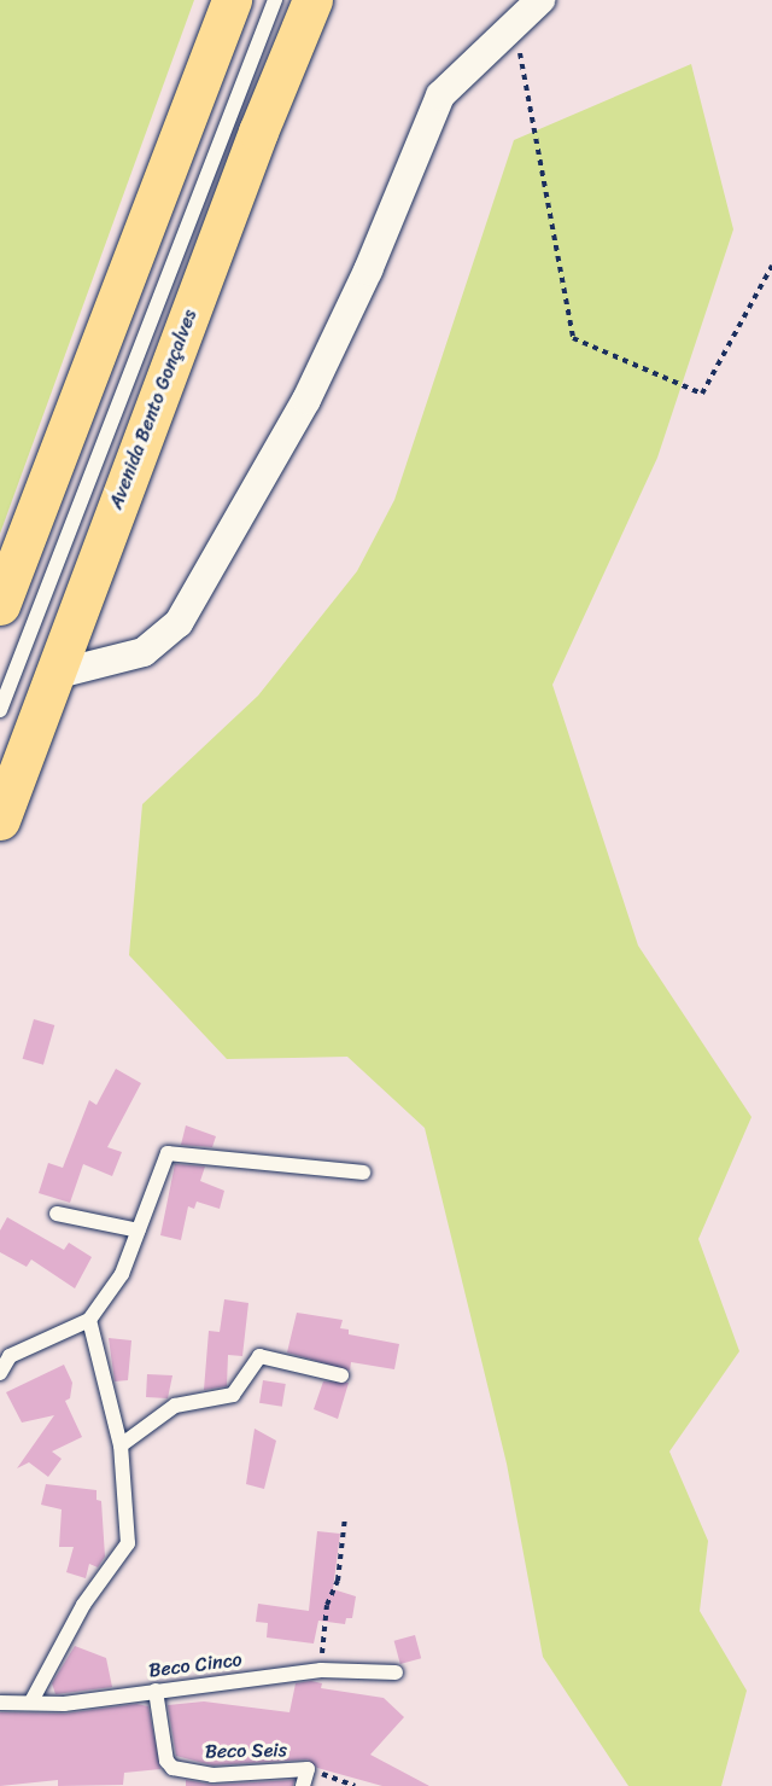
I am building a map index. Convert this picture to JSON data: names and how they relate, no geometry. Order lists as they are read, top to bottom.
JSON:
{
  "streets": {
    "main road": ["Avenida Bento Gonçalves"],
    "lane": ["Beco Cinco", "Beco Seis"]
  },
  "crossings": [
    ["Beco Cinco", "Beco Seis"]
  ]
}
